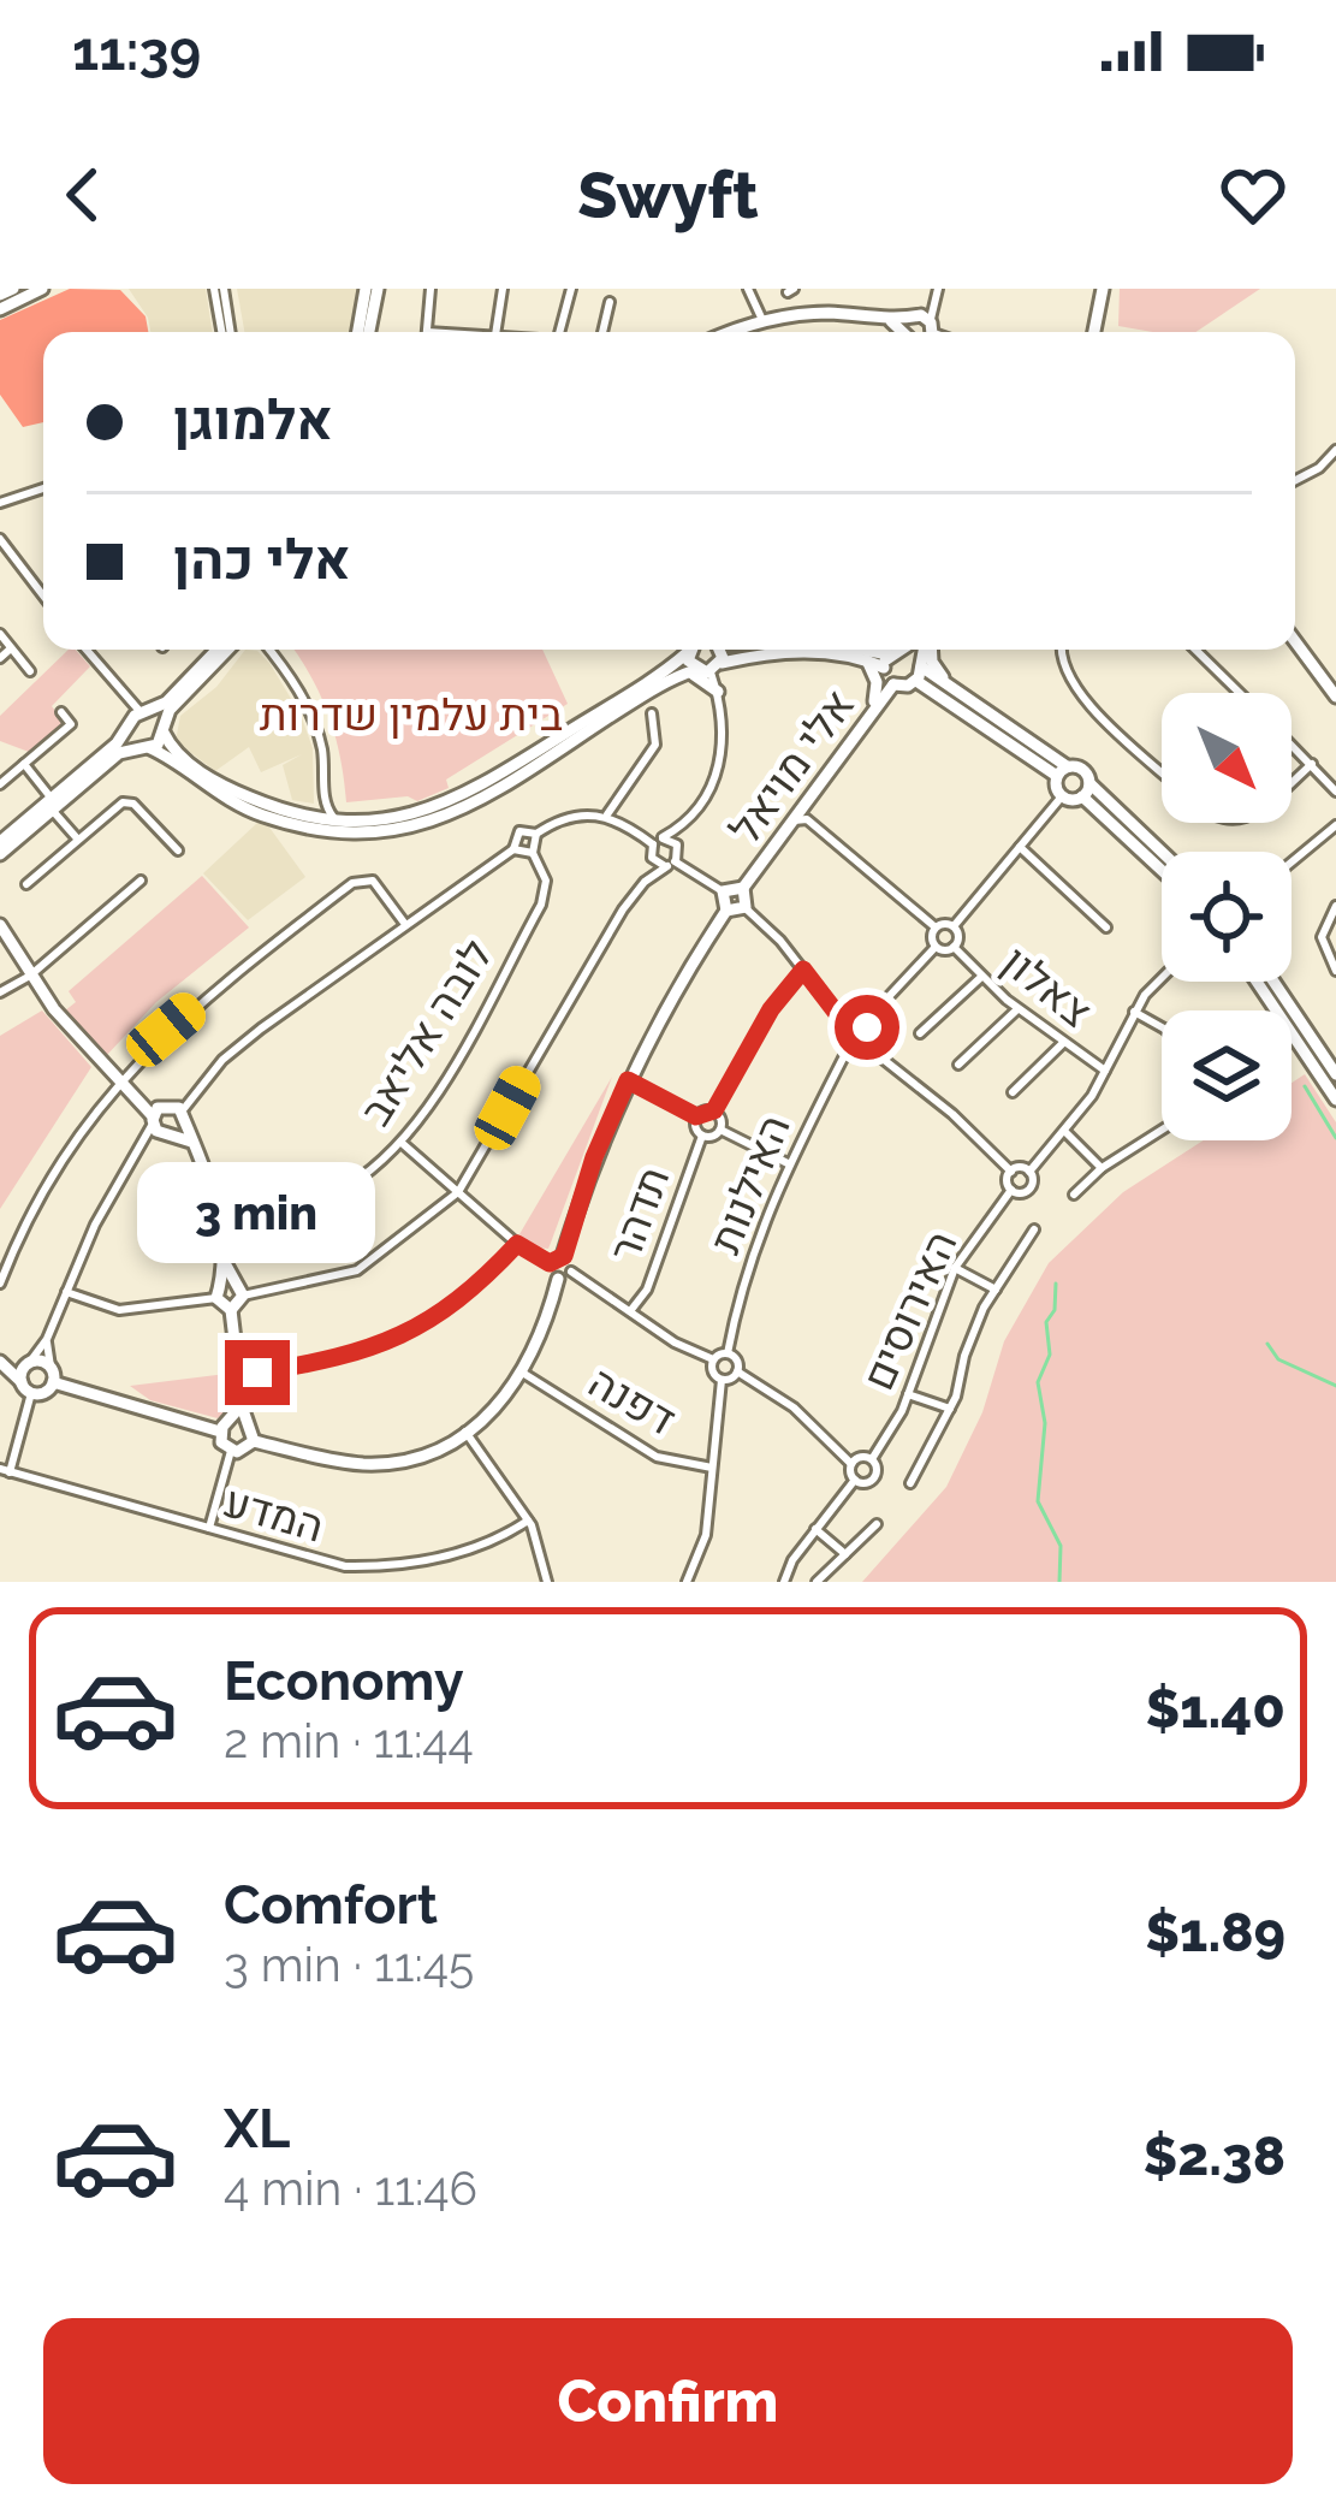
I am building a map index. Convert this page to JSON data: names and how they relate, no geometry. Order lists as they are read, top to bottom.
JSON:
{
  "streets": {
    "main road": ["אלי מויאל"],
    "street": [
      "צאלון",
      "לובה אליאב",
      "האילנות",
      "תדהר",
      "האירוסים",
      "דפנה",
      "המדע"
    ]
  },
  "parks": ["בית עלמין שדרות"],
  "north": "bottom right",
  "page": {
    "status": "11:39",
    "header": "Swyft",
    "banner": ["אלמוגן", "אלי כהן"],
    "bubble": "3 min",
    "list": [
      {
        "name": "Economy",
        "note": "2 min · 11:44",
        "value": "$1.40"
      },
      {
        "name": "Comfort",
        "note": "3 min · 11:45",
        "value": "$1.89"
      },
      {
        "name": "XL",
        "note": "4 min · 11:46",
        "value": "$2.38"
      }
    ],
    "buttons": "Confirm"
  }
}
